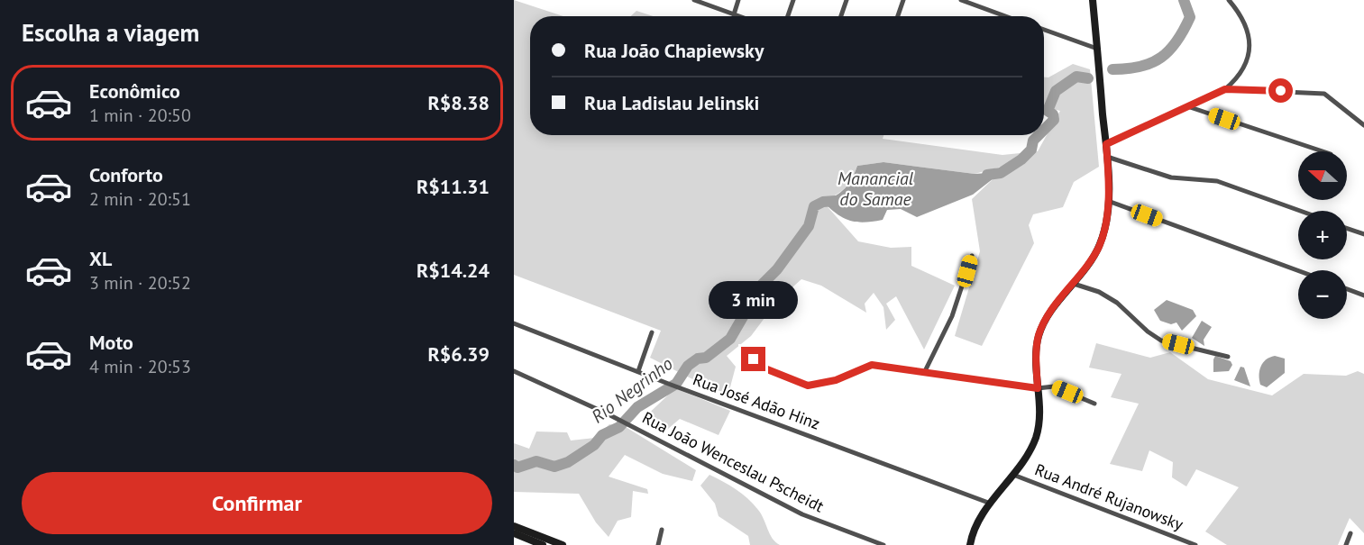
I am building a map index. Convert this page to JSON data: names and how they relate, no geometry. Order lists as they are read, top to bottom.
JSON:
{
  "streets": {
    "street": ["Rua José Adão Hinz", "Rua João Wenceslau Pscheidt", "Rua André Rujanowsky"]
  },
  "water": ["Manancial do Samae", "Rio Negrinho"],
  "north": "left",
  "page": {
    "heading": "Escolha a viagem",
    "banner": ["Rua João Chapiewsky", "Rua Ladislau Jelinski"],
    "list": [
      {
        "name": "Econômico",
        "note": "1 min · 20:50",
        "value": "R$8.38"
      },
      {
        "name": "Conforto",
        "note": "2 min · 20:51",
        "value": "R$11.31"
      },
      {
        "name": "XL",
        "note": "3 min · 20:52",
        "value": "R$14.24"
      },
      {
        "name": "Moto",
        "note": "4 min · 20:53",
        "value": "R$6.39"
      }
    ],
    "map_buttons": ["+", "−"],
    "bubble": "3 min",
    "buttons": "Confirmar"
  }
}
